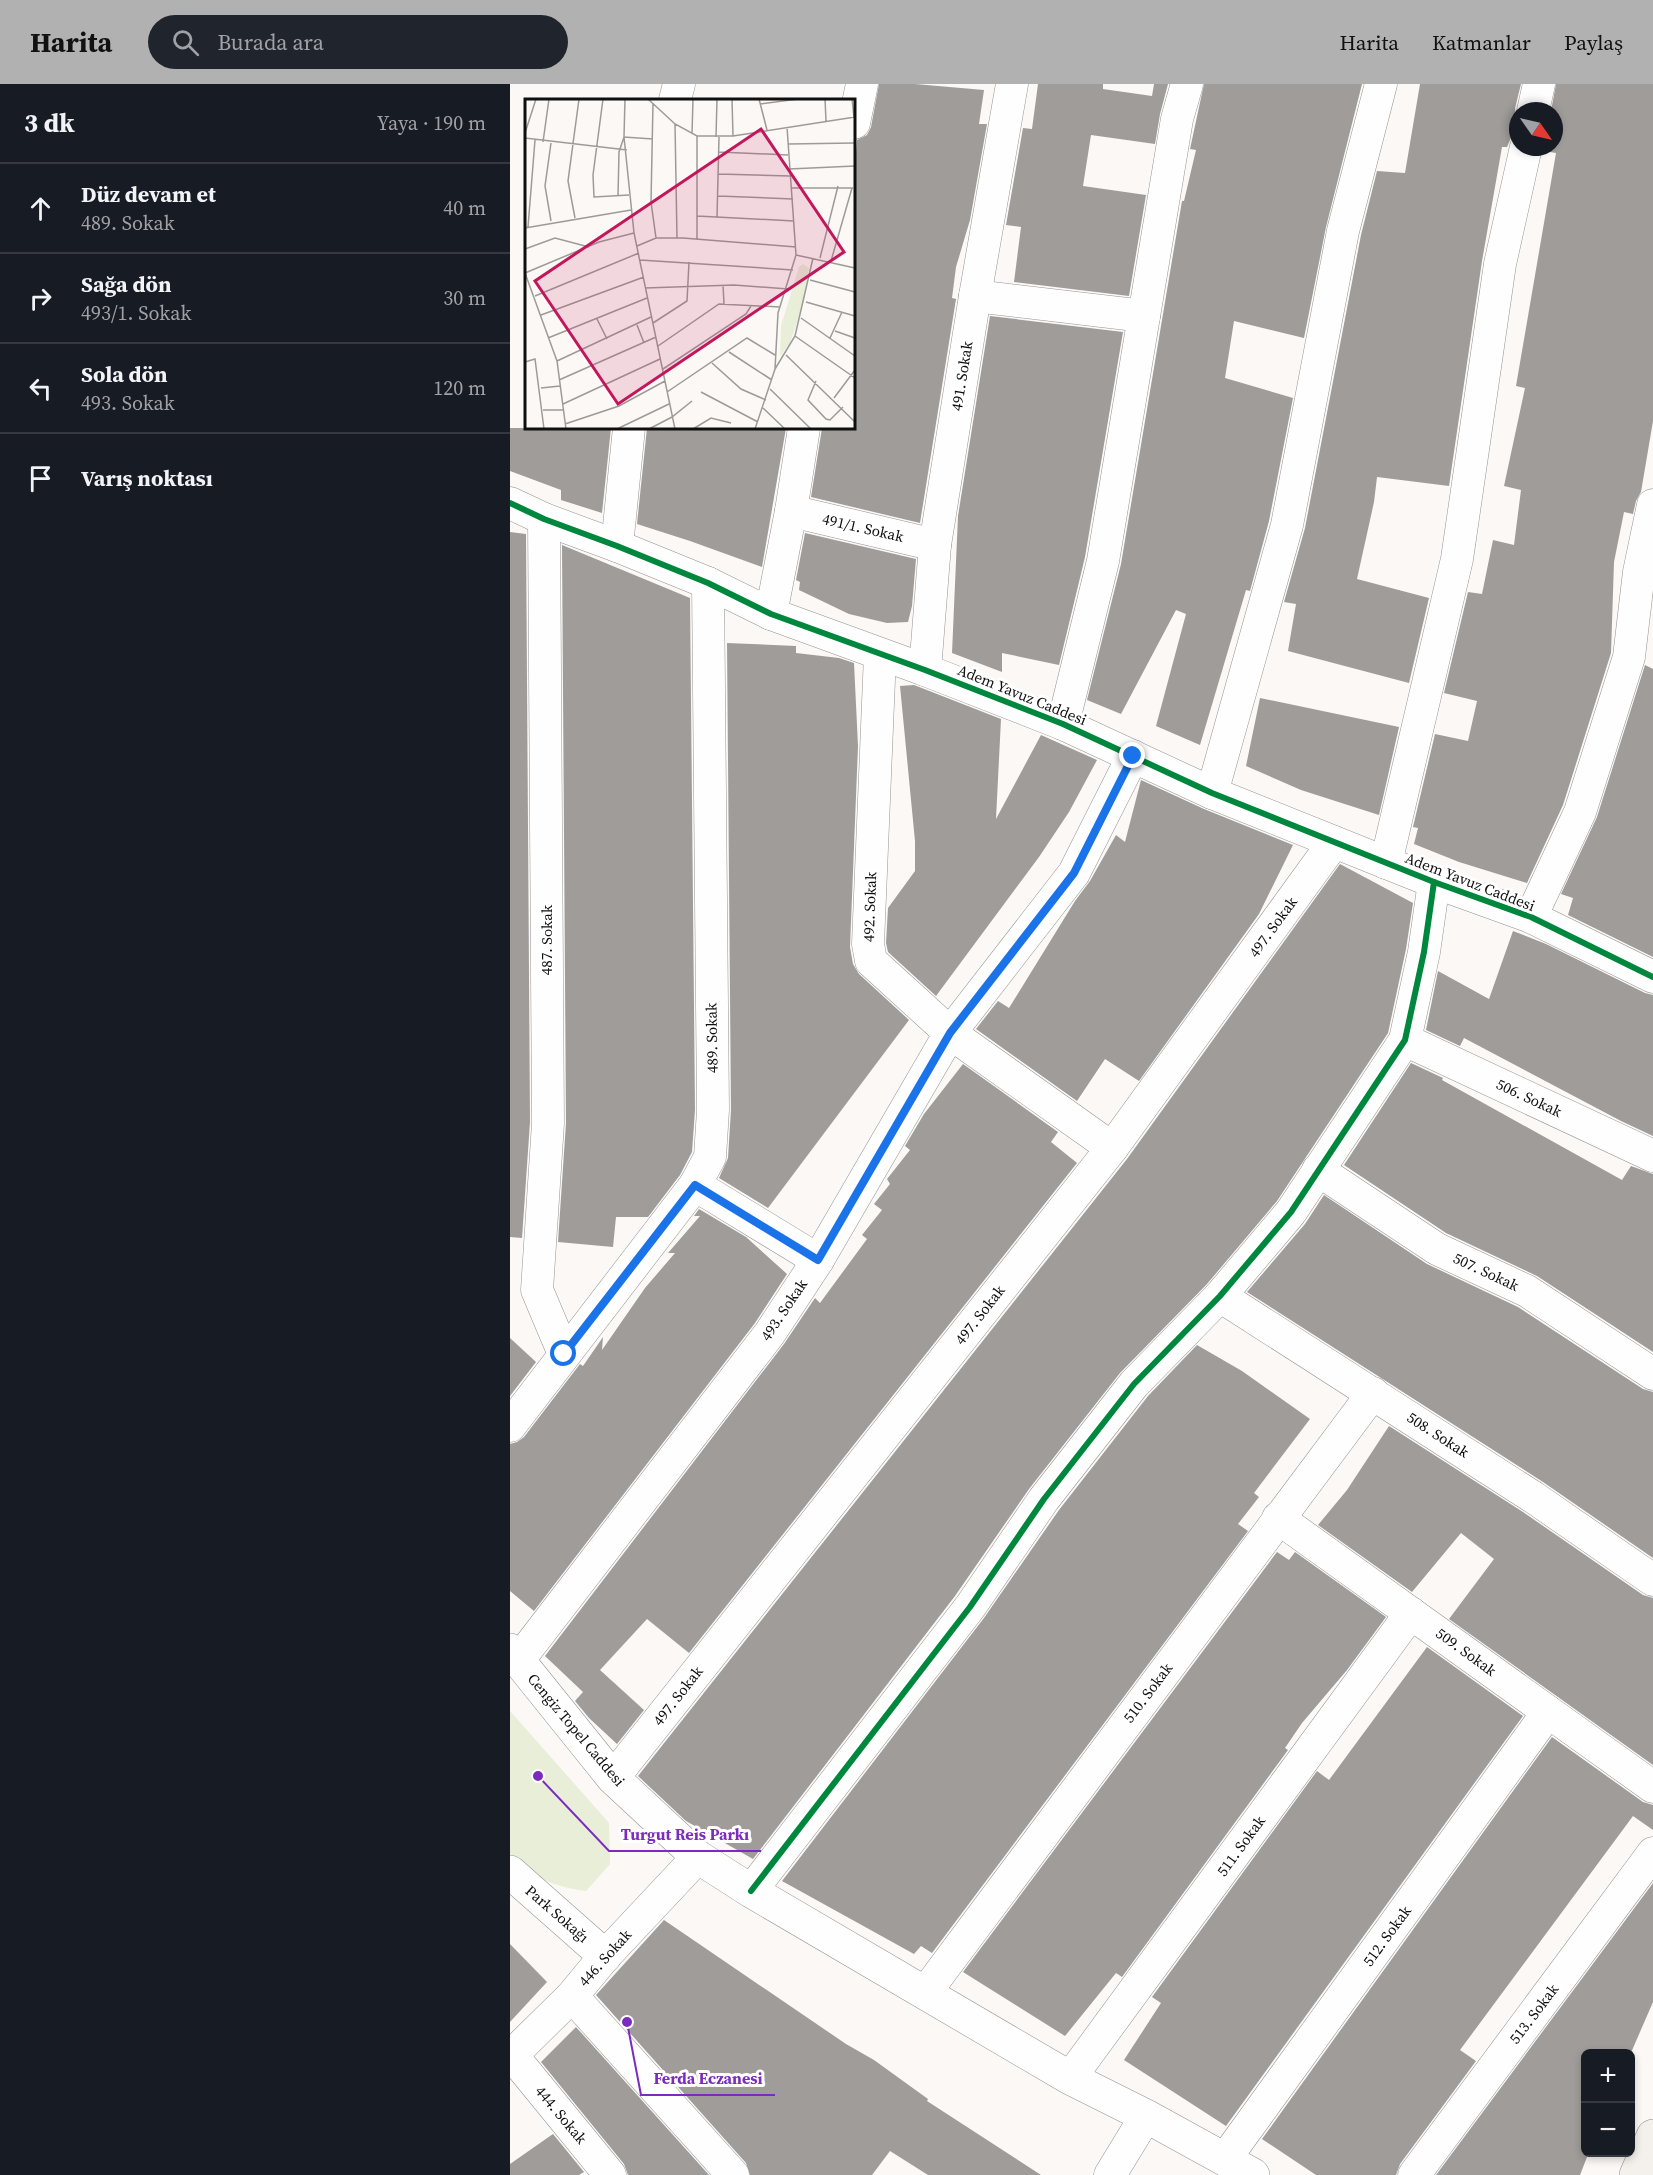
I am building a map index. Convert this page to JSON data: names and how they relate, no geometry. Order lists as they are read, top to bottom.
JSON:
{
  "streets": {
    "street": [
      "491. Sokak",
      "491/1. Sokak",
      "Adem Yavuz Caddesi",
      "492. Sokak",
      "497. Sokak",
      "487. Sokak",
      "489. Sokak",
      "506. Sokak",
      "507. Sokak",
      "493. Sokak",
      "508. Sokak",
      "509. Sokak",
      "510. Sokak",
      "Cengiz Topel Caddesi",
      "511. Sokak",
      "Park Sokağı",
      "512. Sokak",
      "446. Sokak",
      "513. Sokak",
      "444. Sokak"
    ]
  },
  "crossings": [
    ["491. Sokak", "491/1. Sokak"],
    ["491. Sokak", "Adem Yavuz Caddesi"],
    ["Adem Yavuz Caddesi", "492. Sokak"],
    ["Adem Yavuz Caddesi", "497. Sokak"],
    ["Adem Yavuz Caddesi", "487. Sokak"],
    ["Adem Yavuz Caddesi", "489. Sokak"],
    ["Adem Yavuz Caddesi", "493. Sokak"],
    ["492. Sokak", "497. Sokak"],
    ["492. Sokak", "493. Sokak"],
    ["497. Sokak", "Cengiz Topel Caddesi"],
    ["487. Sokak", "489. Sokak"],
    ["493. Sokak", "Cengiz Topel Caddesi"],
    ["508. Sokak", "510. Sokak"],
    ["509. Sokak", "510. Sokak"],
    ["509. Sokak", "511. Sokak"],
    ["509. Sokak", "512. Sokak"],
    ["510. Sokak", "Cengiz Topel Caddesi"],
    ["Cengiz Topel Caddesi", "511. Sokak"],
    ["Cengiz Topel Caddesi", "512. Sokak"],
    ["Cengiz Topel Caddesi", "446. Sokak"],
    ["Park Sokağı", "446. Sokak"],
    ["446. Sokak", "444. Sokak"]
  ],
  "places": ["Turgut Reis Parkı", "Ferda Eczanesi"],
  "north": "bottom right",
  "page": {
    "header": "Harita",
    "search": "Burada ara",
    "nav": ["Harita", "Katmanlar", "Paylaş"],
    "heading": ["3 dk", "Yaya · 190 m"],
    "list": [
      ["Düz devam et", "489. Sokak", "40 m"],
      ["Sağa dön", "493/1. Sokak", "30 m"],
      ["Sola dön", "493. Sokak", "120 m"],
      "Varış noktası"
    ],
    "map_buttons": ["+", "−"]
  }
}
